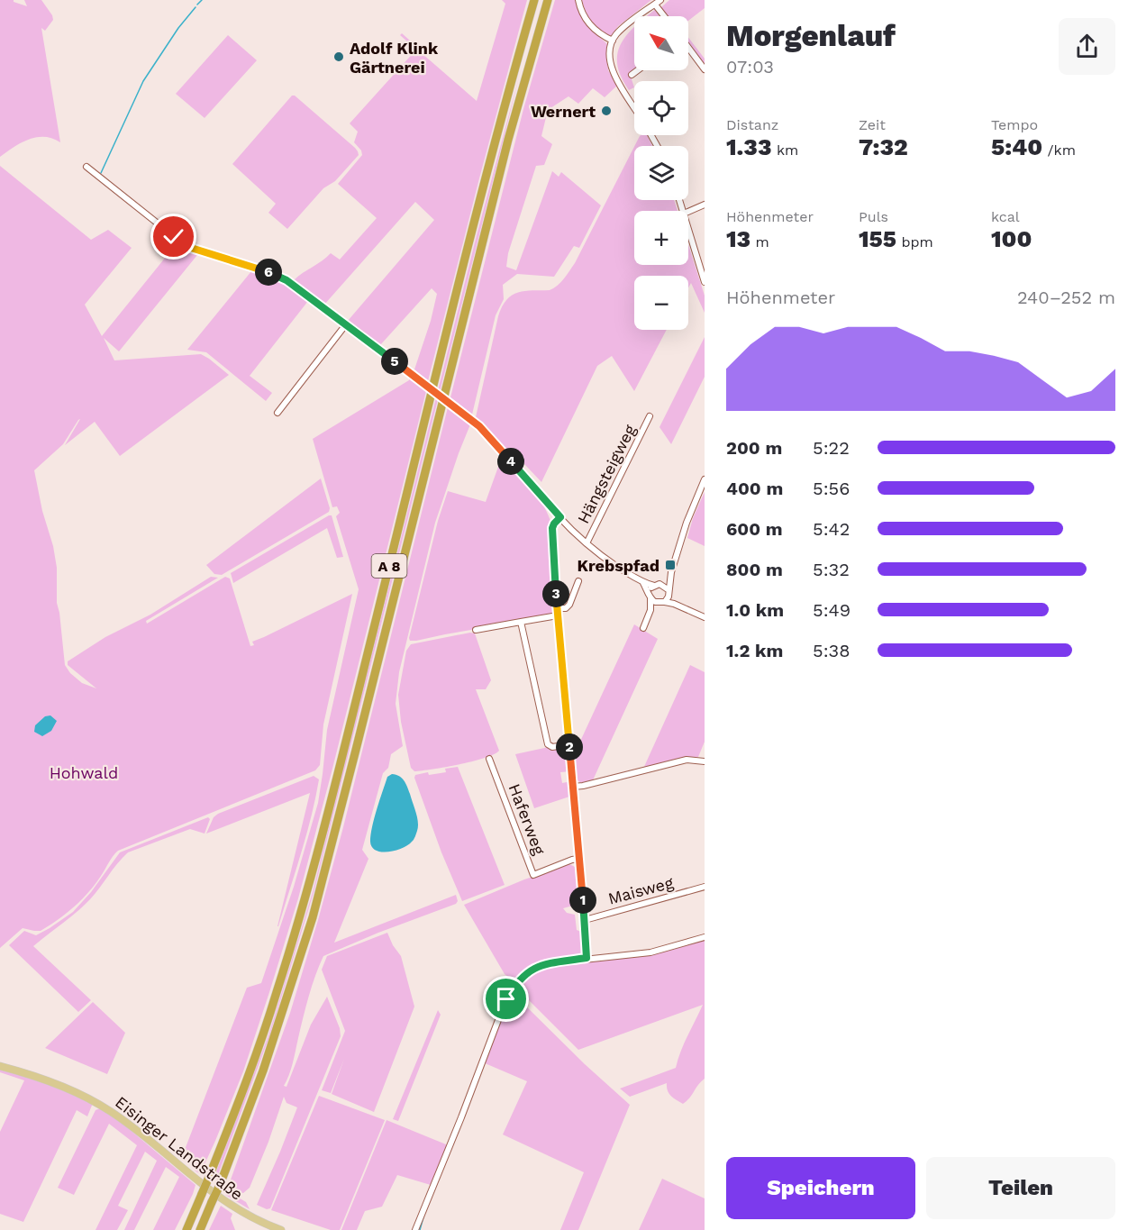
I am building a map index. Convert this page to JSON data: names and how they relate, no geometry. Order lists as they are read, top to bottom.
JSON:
{
  "streets": {
    "highway": ["A 8"],
    "main road": ["Eisinger Landstraße"],
    "street": ["Hängsteigweg", "Haferweg", "Maisweg"]
  },
  "parks": ["Hohwald"],
  "places": {
    "other": ["Adolf Klink Gärtnerei", "Wernert"],
    "transit": ["Krebspfad"]
  },
  "north": "top left",
  "page": {
    "heading": ["Morgenlauf", "07:03"],
    "map_buttons": ["+", "−"],
    "stats": [
      ["Distanz", "1.33 km"],
      ["Zeit", "7:32"],
      ["Tempo", "5:40 /km"],
      ["Höhenmeter", "13 m"],
      ["Puls", "155 bpm"],
      ["kcal", "100"]
    ],
    "pins": [
      "6",
      "5",
      "4",
      "3",
      "2",
      "1"
    ],
    "chart": ["Höhenmeter", "240–252 m"],
    "list": [
      {
        "name": "200 m",
        "note": "5:22"
      },
      {
        "name": "400 m",
        "note": "5:56"
      },
      {
        "name": "600 m",
        "note": "5:42"
      },
      {
        "name": "800 m",
        "note": "5:32"
      },
      {
        "name": "1.0 km",
        "note": "5:49"
      },
      {
        "name": "1.2 km",
        "note": "5:38"
      }
    ],
    "buttons": ["Speichern", "Teilen"]
  }
}
